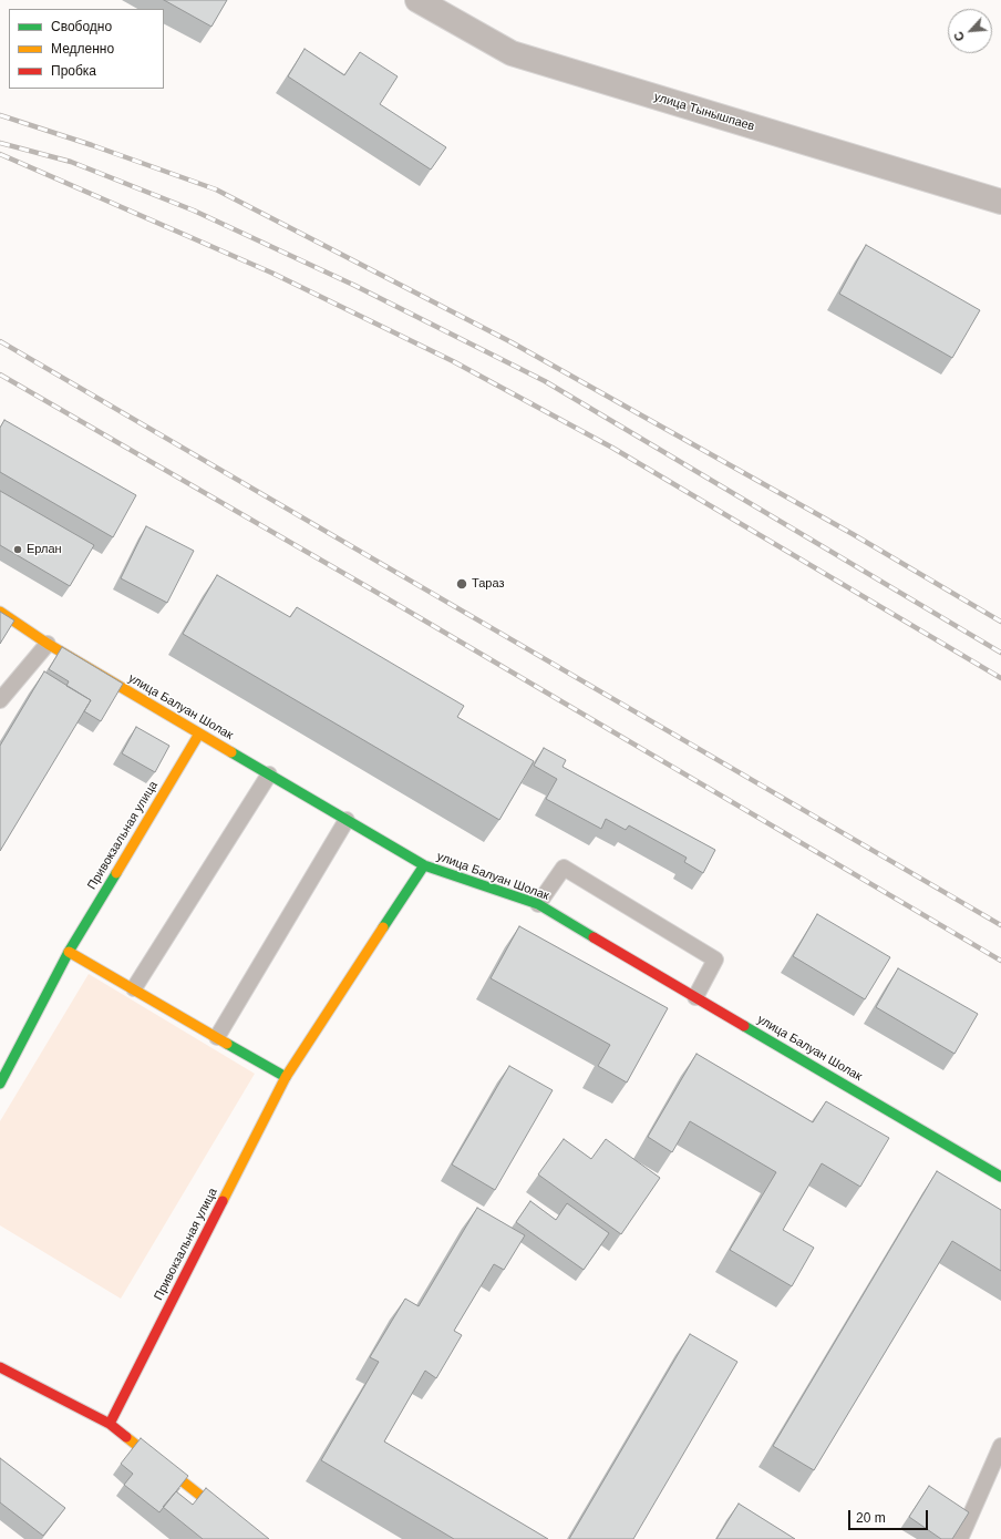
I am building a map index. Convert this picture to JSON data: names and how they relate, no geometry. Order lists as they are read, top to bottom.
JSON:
{
  "streets": {
    "street": ["улица Тынышпаев", "улица Балуан Шолак", "Привокзальная улица"]
  },
  "crossings": [
    ["улица Балуан Шолак", "Привокзальная улица"]
  ],
  "places": ["Ерлан", "Тараз"],
  "legend": ["Свободно", "Медленно", "Пробка"],
  "scale_bar": "20 m",
  "north": "bottom left"
}
